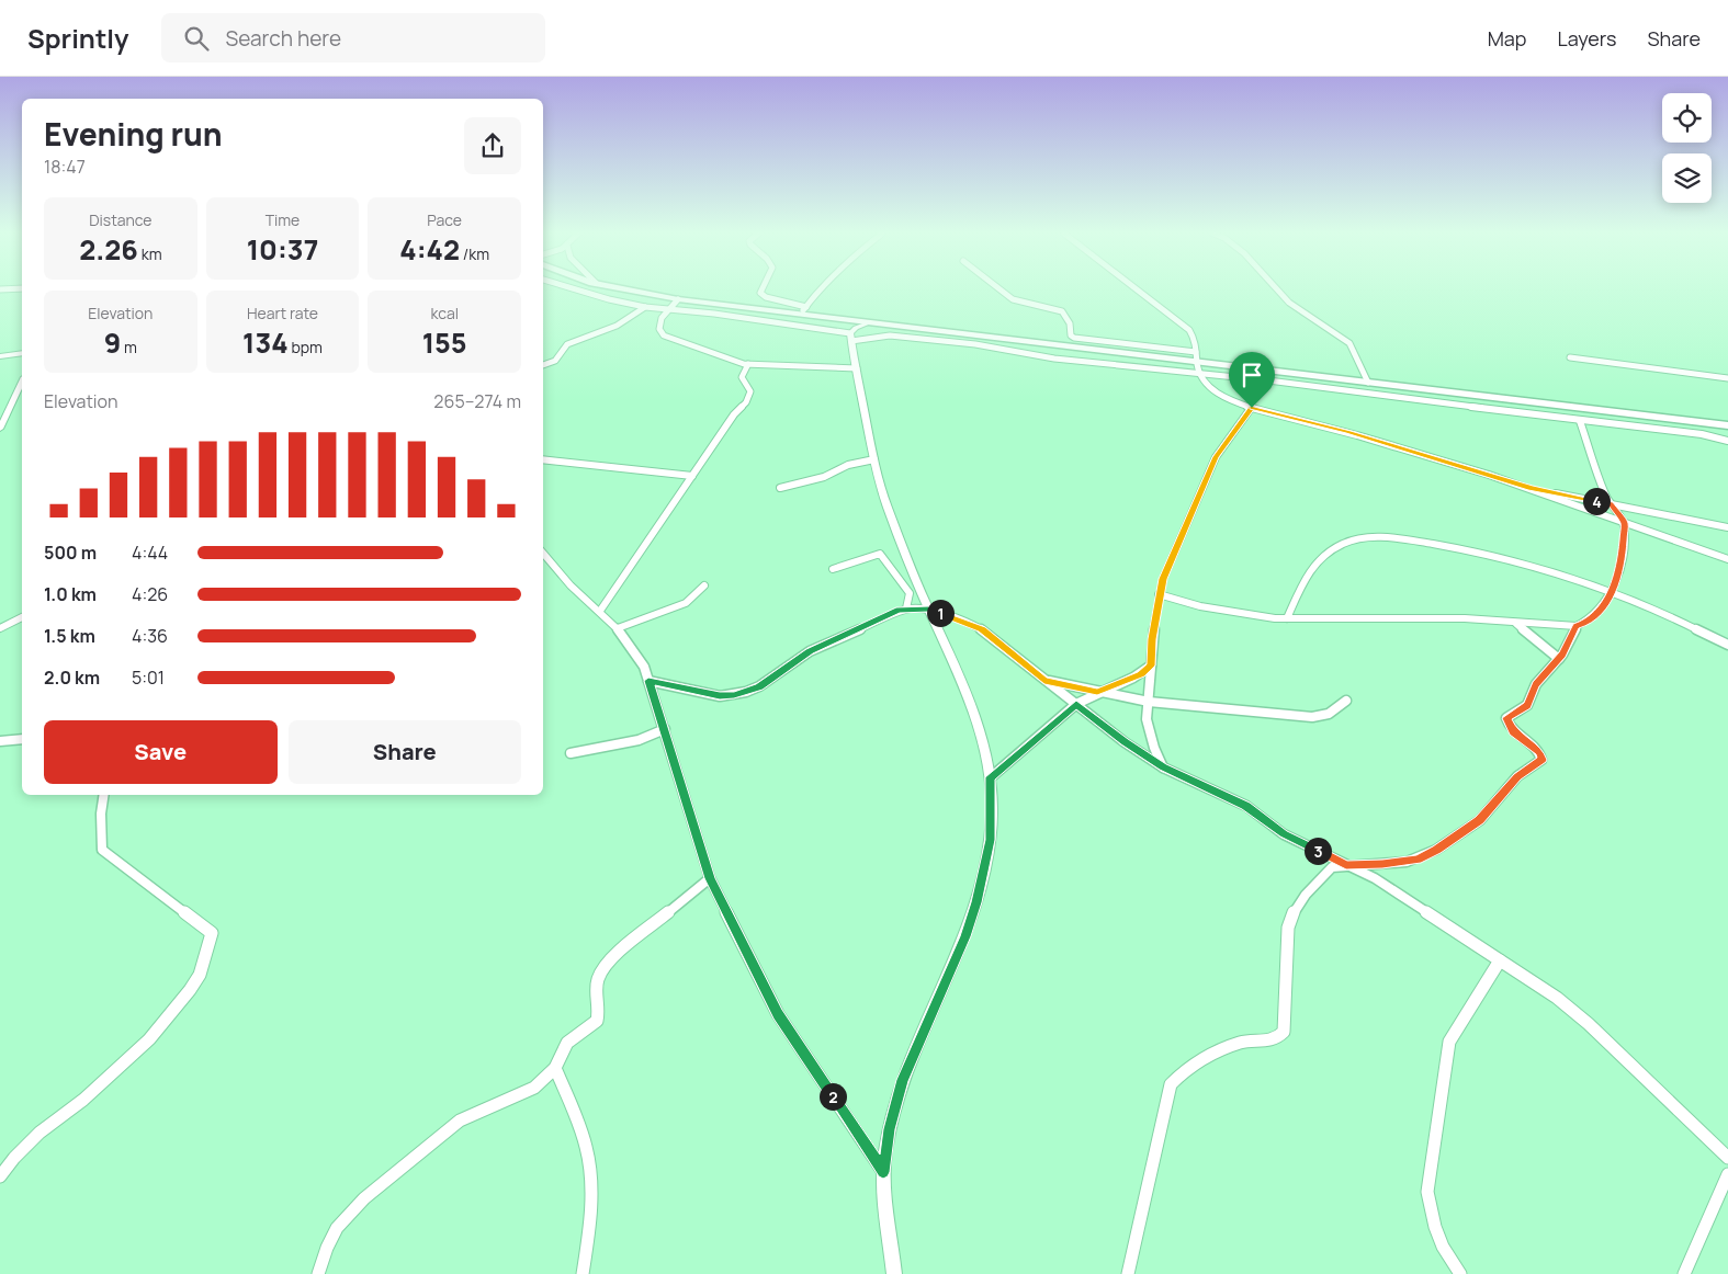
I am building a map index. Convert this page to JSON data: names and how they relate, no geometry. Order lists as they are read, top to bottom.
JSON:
{
  "page": {
    "header": "Sprintly",
    "search": "Search here",
    "nav": ["Map", "Layers", "Share"],
    "heading": ["Evening run", "18:47"],
    "stats": [
      ["Distance", "2.26 km"],
      ["Time", "10:37"],
      ["Pace", "4:42 /km"],
      ["Elevation", "9 m"],
      ["Heart rate", "134 bpm"],
      ["kcal", "155"]
    ],
    "chart": ["Elevation", "265–274 m"],
    "pins": [
      "4",
      "1",
      "3",
      "2"
    ],
    "list": [
      {
        "name": "500 m",
        "note": "4:44"
      },
      {
        "name": "1.0 km",
        "note": "4:26"
      },
      {
        "name": "1.5 km",
        "note": "4:36"
      },
      {
        "name": "2.0 km",
        "note": "5:01"
      }
    ],
    "buttons": ["Save", "Share"]
  }
}
